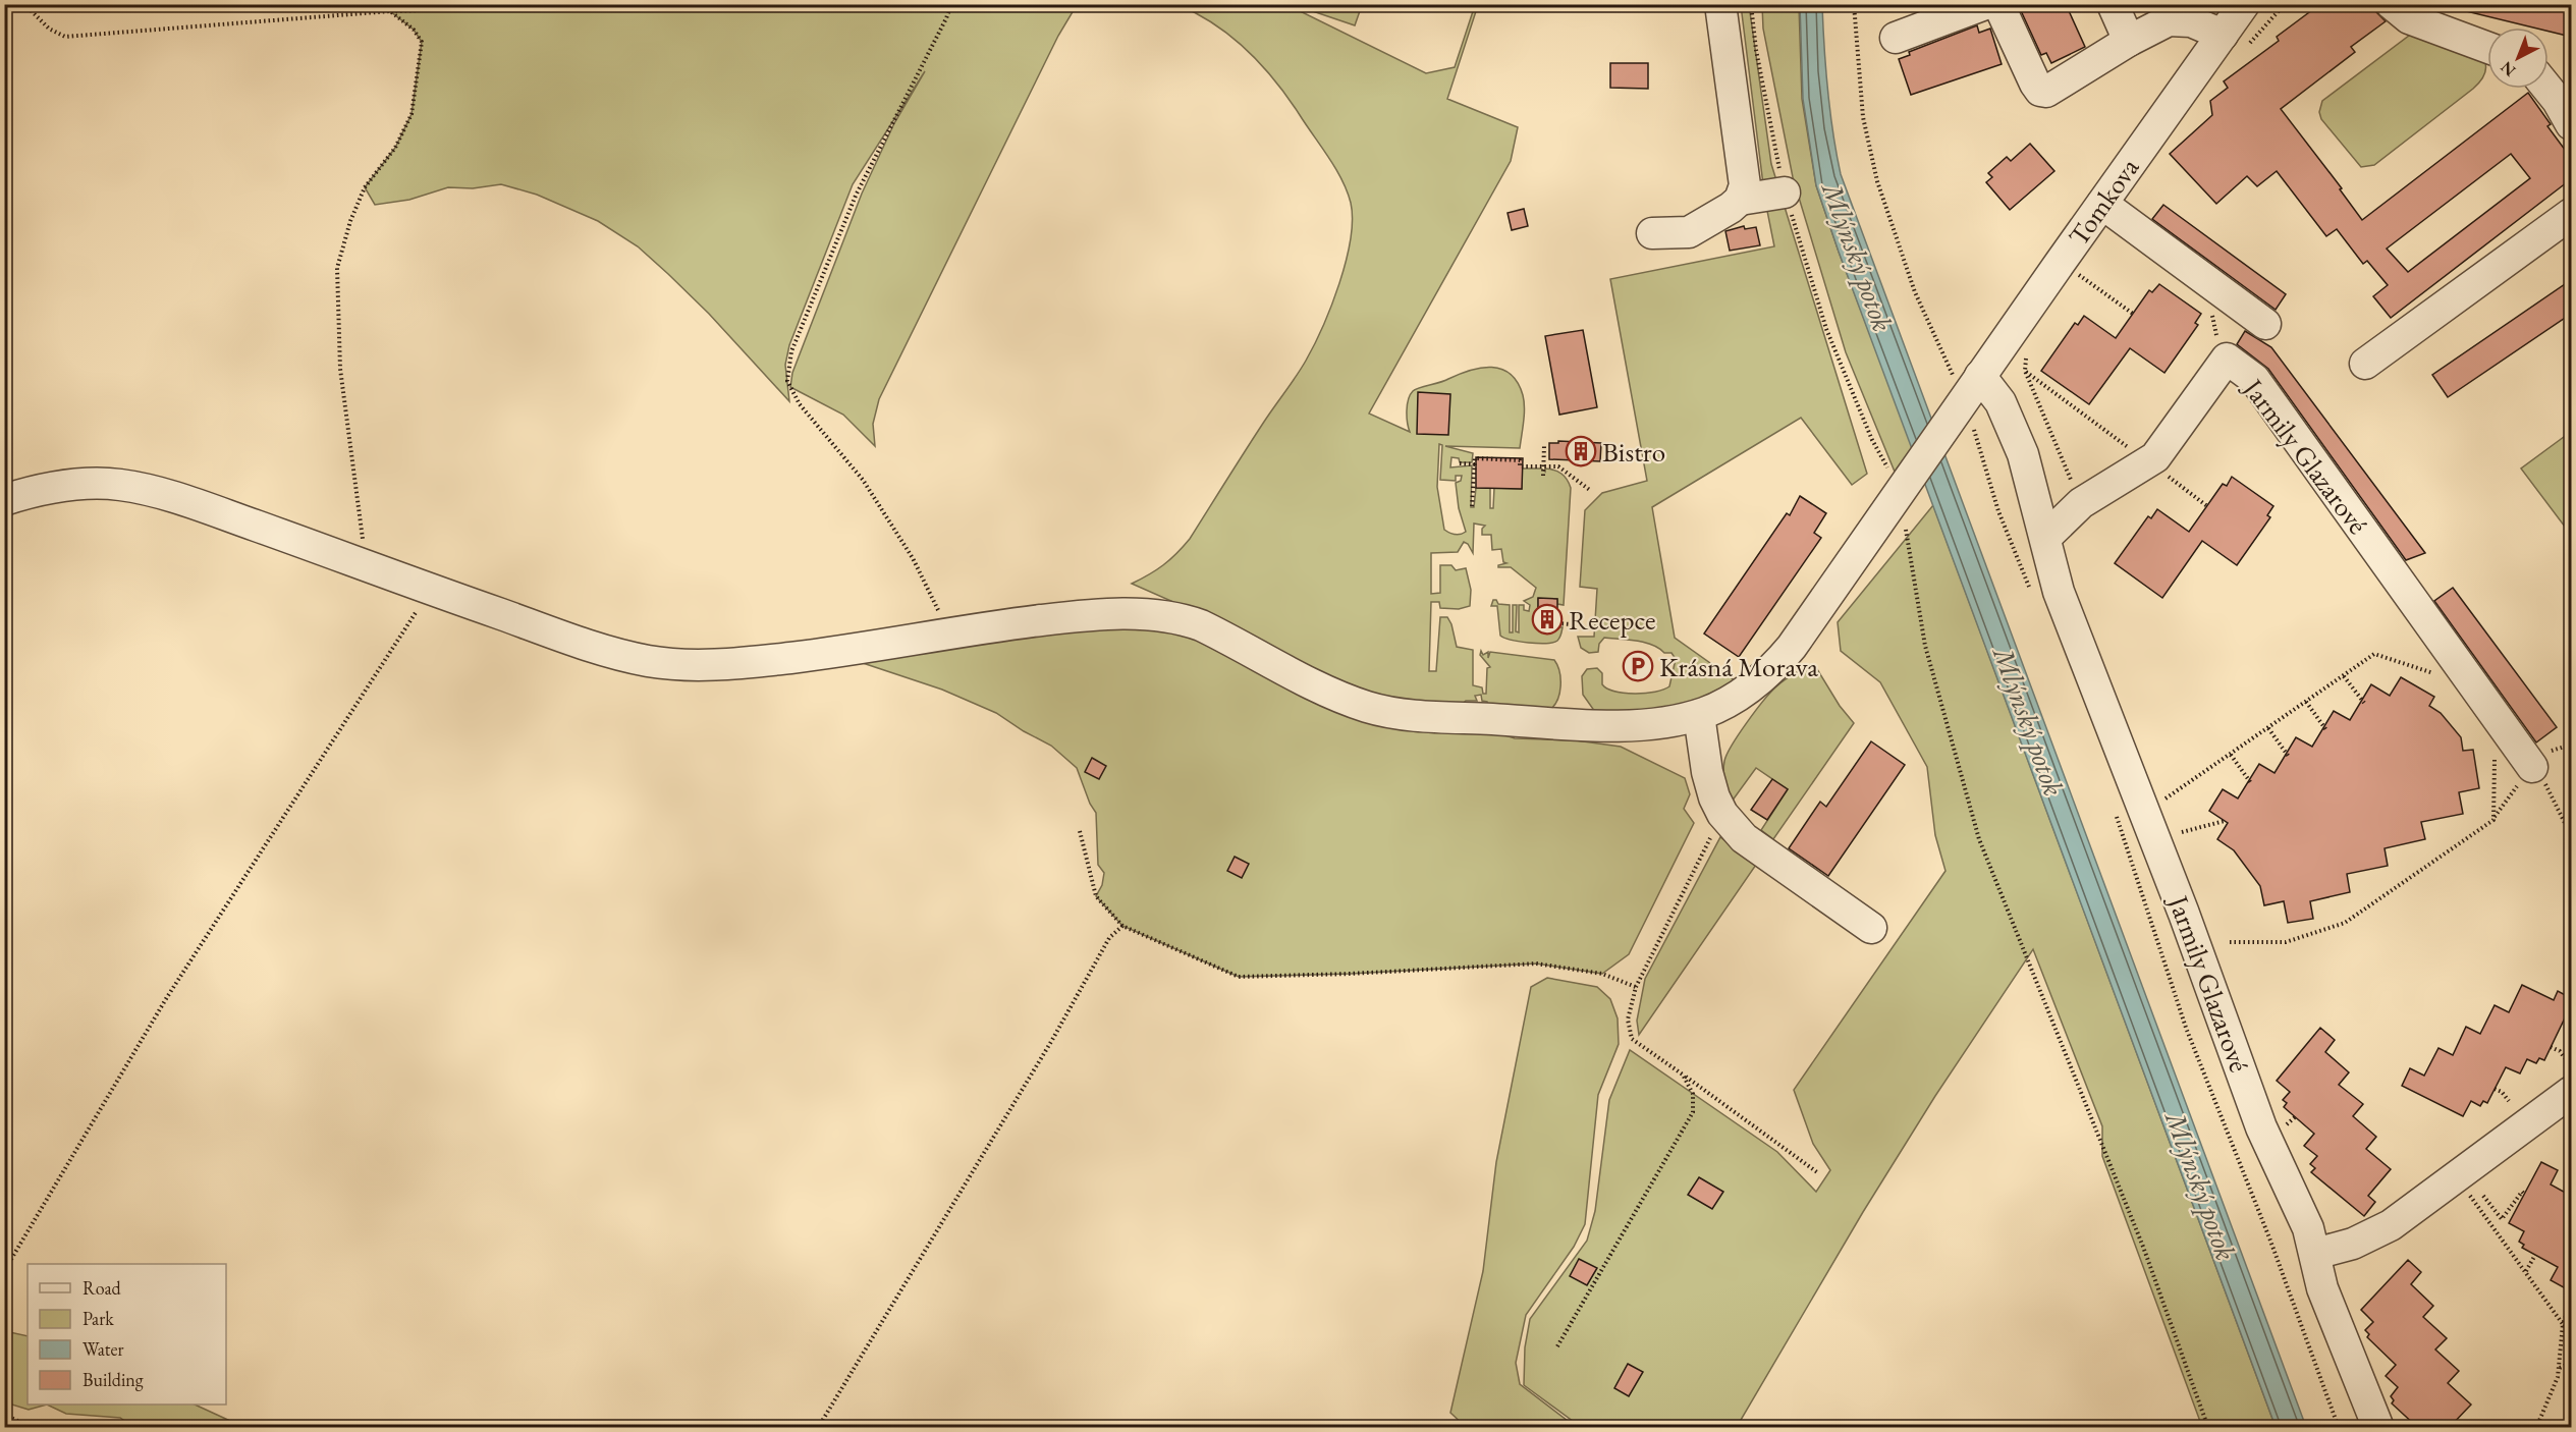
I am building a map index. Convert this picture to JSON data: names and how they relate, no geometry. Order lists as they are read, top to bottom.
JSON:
{
  "streets": {
    "street": ["Tomkova", "Jarmily Glazarové"]
  },
  "crossings": [
    ["Tomkova", "Jarmily Glazarové"]
  ],
  "water": ["Mlýnský potok"],
  "places": {
    "building": ["Bistro", "Recepce"],
    "parking": ["Krásná Morava"]
  },
  "legend": [
    "Road",
    "Park",
    "Water",
    "Building"
  ],
  "north": "bottom left"
}
